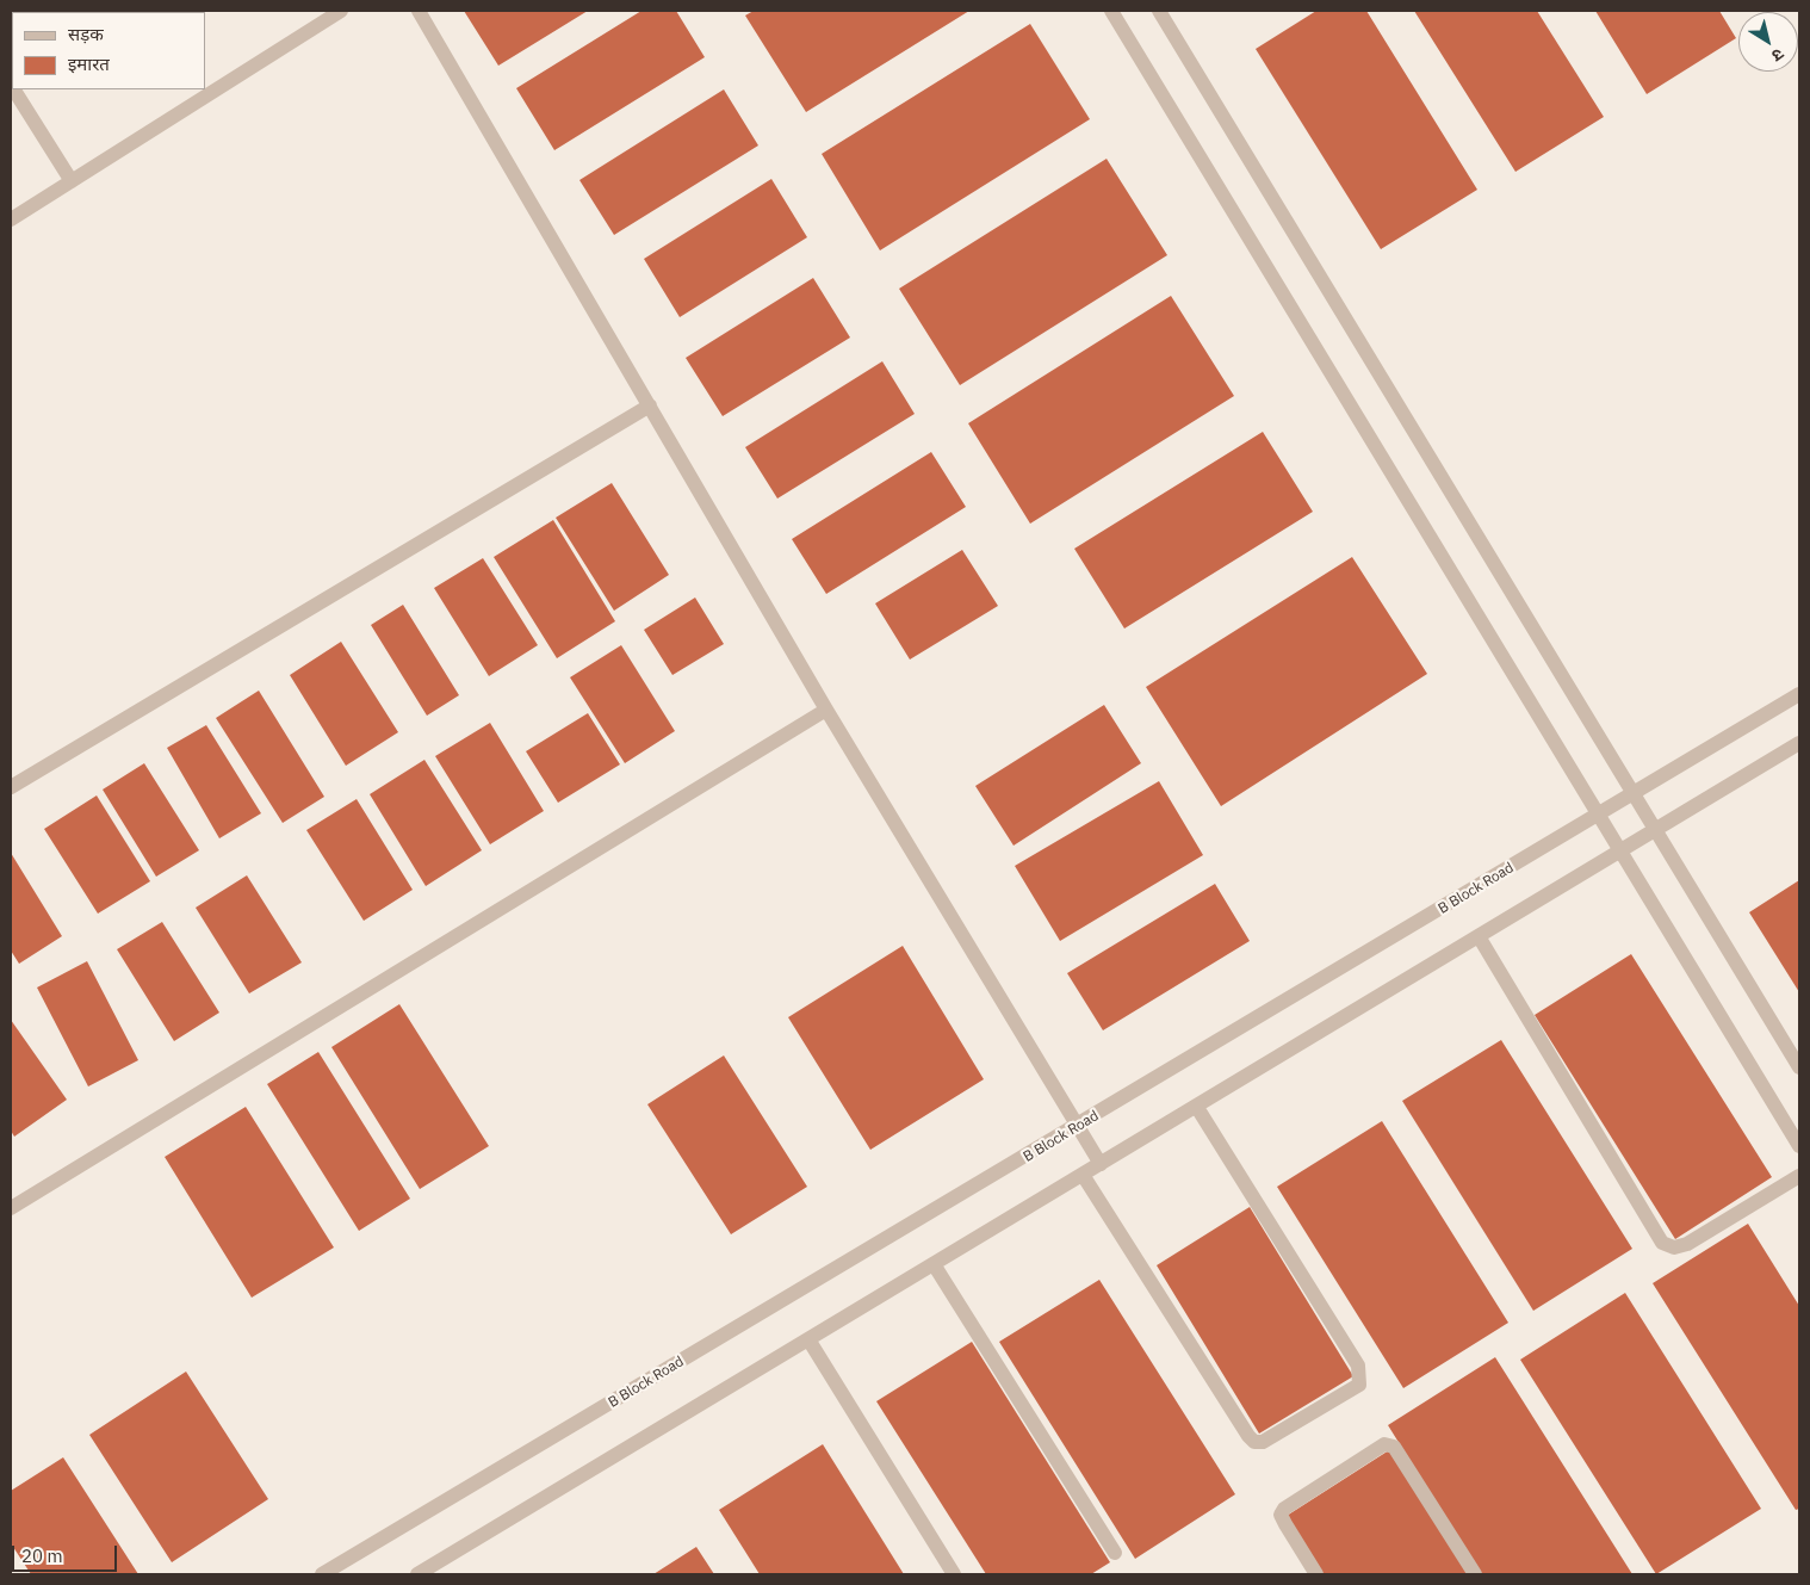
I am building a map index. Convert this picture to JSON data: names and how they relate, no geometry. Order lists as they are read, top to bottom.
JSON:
{
  "streets": {
    "street": ["B Block Road"]
  },
  "legend": ["सड़क", "इमारत"],
  "scale_bar": "20 m",
  "north": "bottom right"
}
